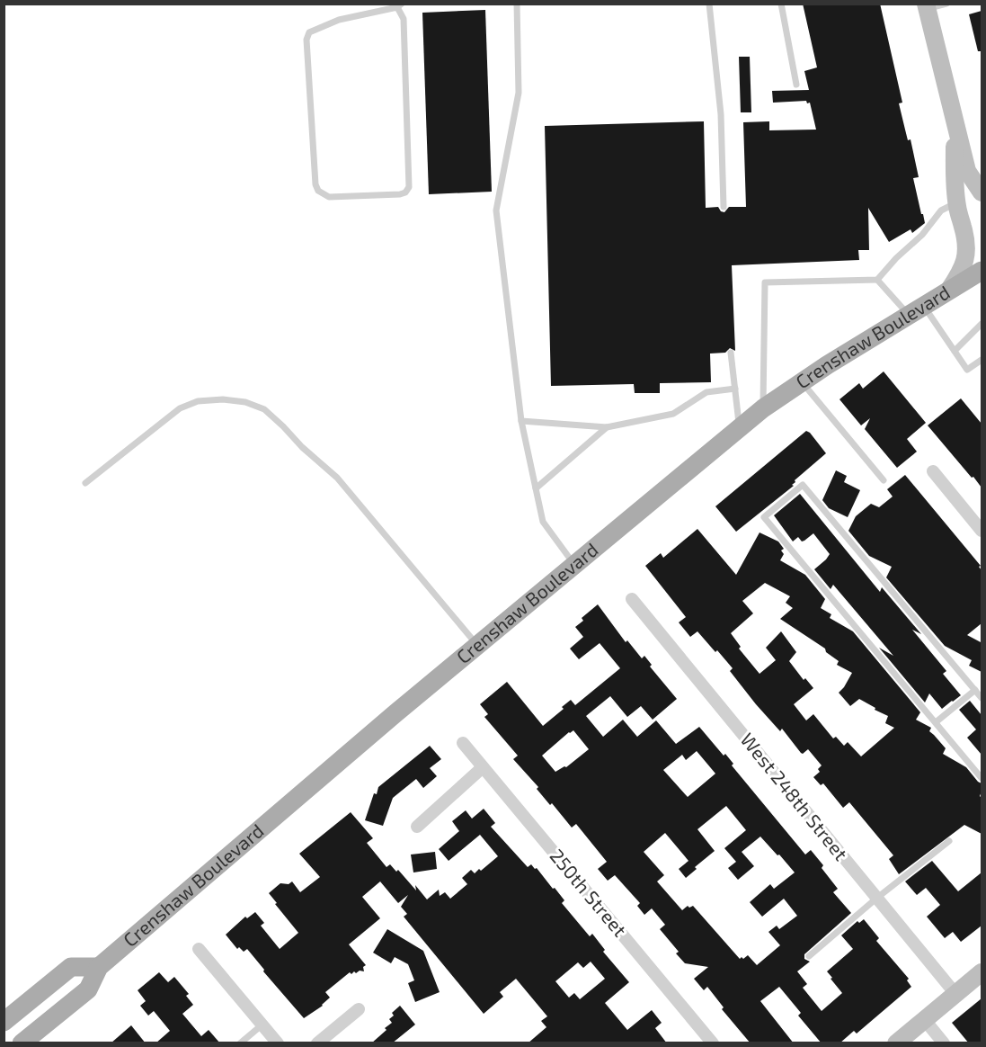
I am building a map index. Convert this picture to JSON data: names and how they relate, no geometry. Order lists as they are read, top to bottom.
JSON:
{
  "streets": {
    "main road": ["Crenshaw Boulevard"],
    "street": ["West 248th Street", "250th Street"]
  }
}
